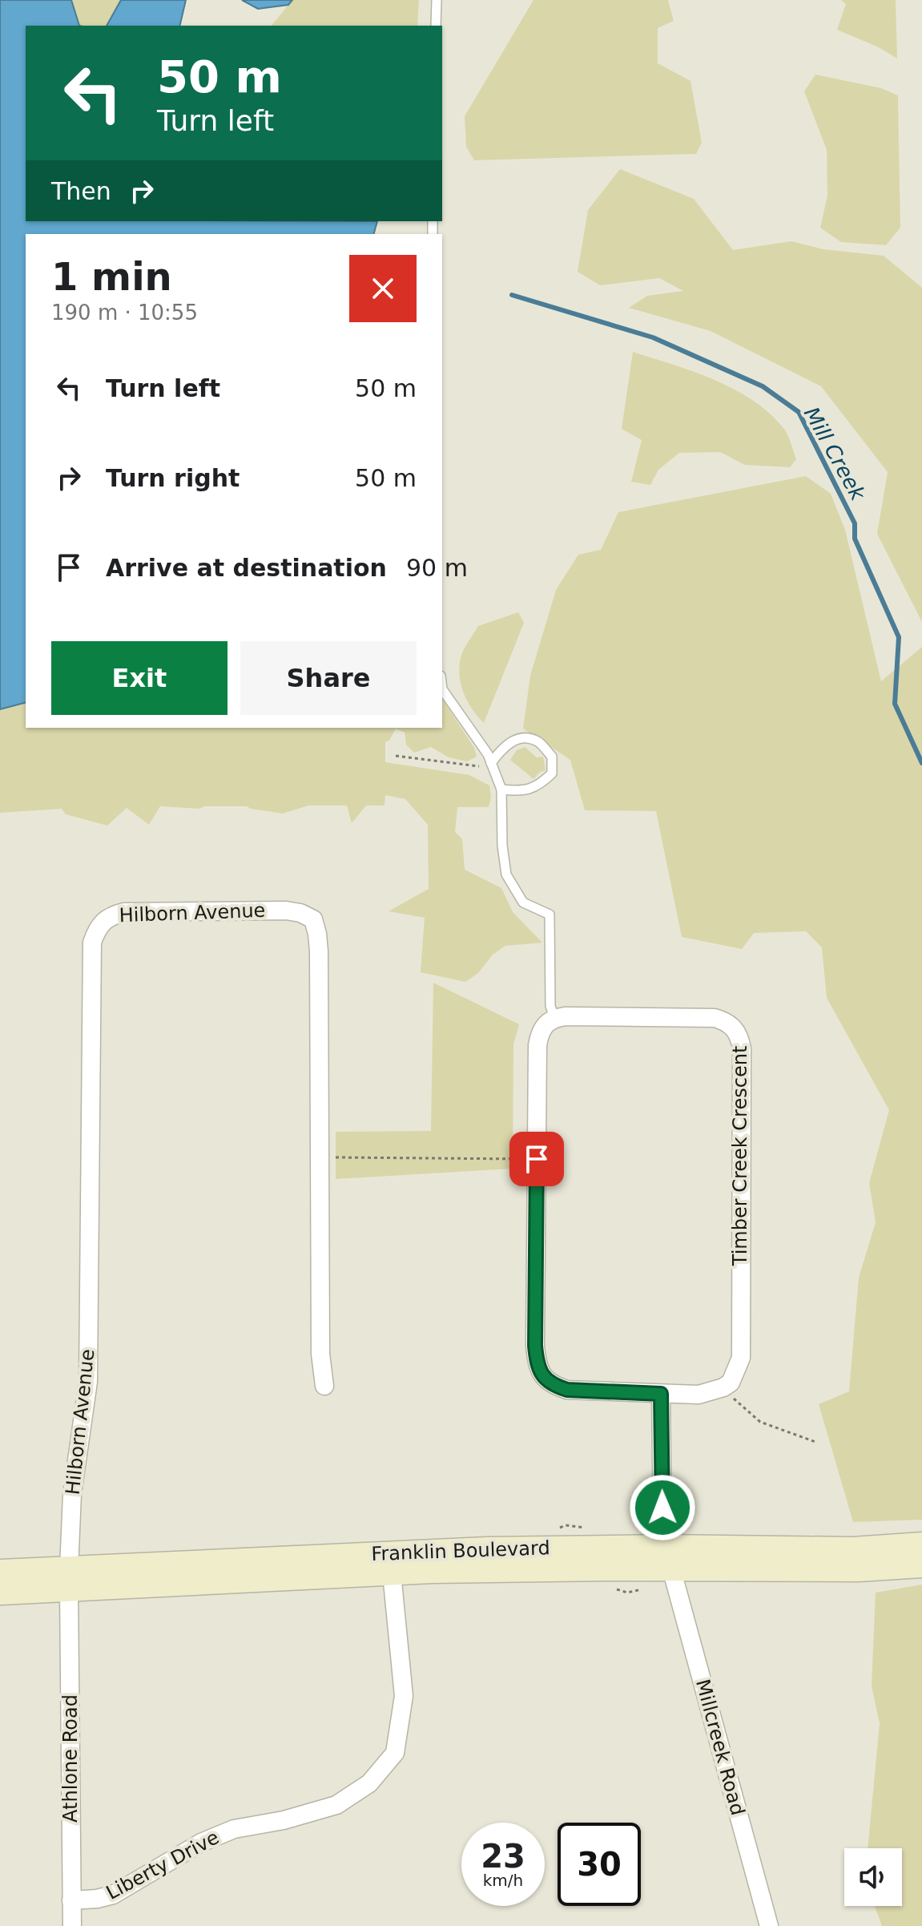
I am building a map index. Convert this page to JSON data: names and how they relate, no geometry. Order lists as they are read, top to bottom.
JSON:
{
  "streets": {
    "main road": ["Franklin Boulevard"],
    "street": [
      "Hilborn Avenue",
      "Timber Creek Crescent",
      "Millcreek Road",
      "Athlone Road",
      "Liberty Drive"
    ]
  },
  "crossings": [
    ["Hilborn Avenue", "Franklin Boulevard"],
    ["Hilborn Avenue", "Athlone Road"],
    ["Franklin Boulevard", "Millcreek Road"],
    ["Franklin Boulevard", "Athlone Road"],
    ["Franklin Boulevard", "Liberty Drive"],
    ["Athlone Road", "Liberty Drive"]
  ],
  "water": ["Mill Creek"],
  "page": {
    "turn": ["50 m", "Turn left"],
    "then": "Then",
    "heading": ["1 min", "190 m · 10:55"],
    "list": [
      {
        "name": "Turn left",
        "value": "50 m"
      },
      {
        "name": "Turn right",
        "value": "50 m"
      },
      {
        "name": "Arrive at destination",
        "value": "90 m"
      }
    ],
    "buttons": ["Exit", "Share"],
    "speed": "23 km/h",
    "limit": "30"
  }
}
